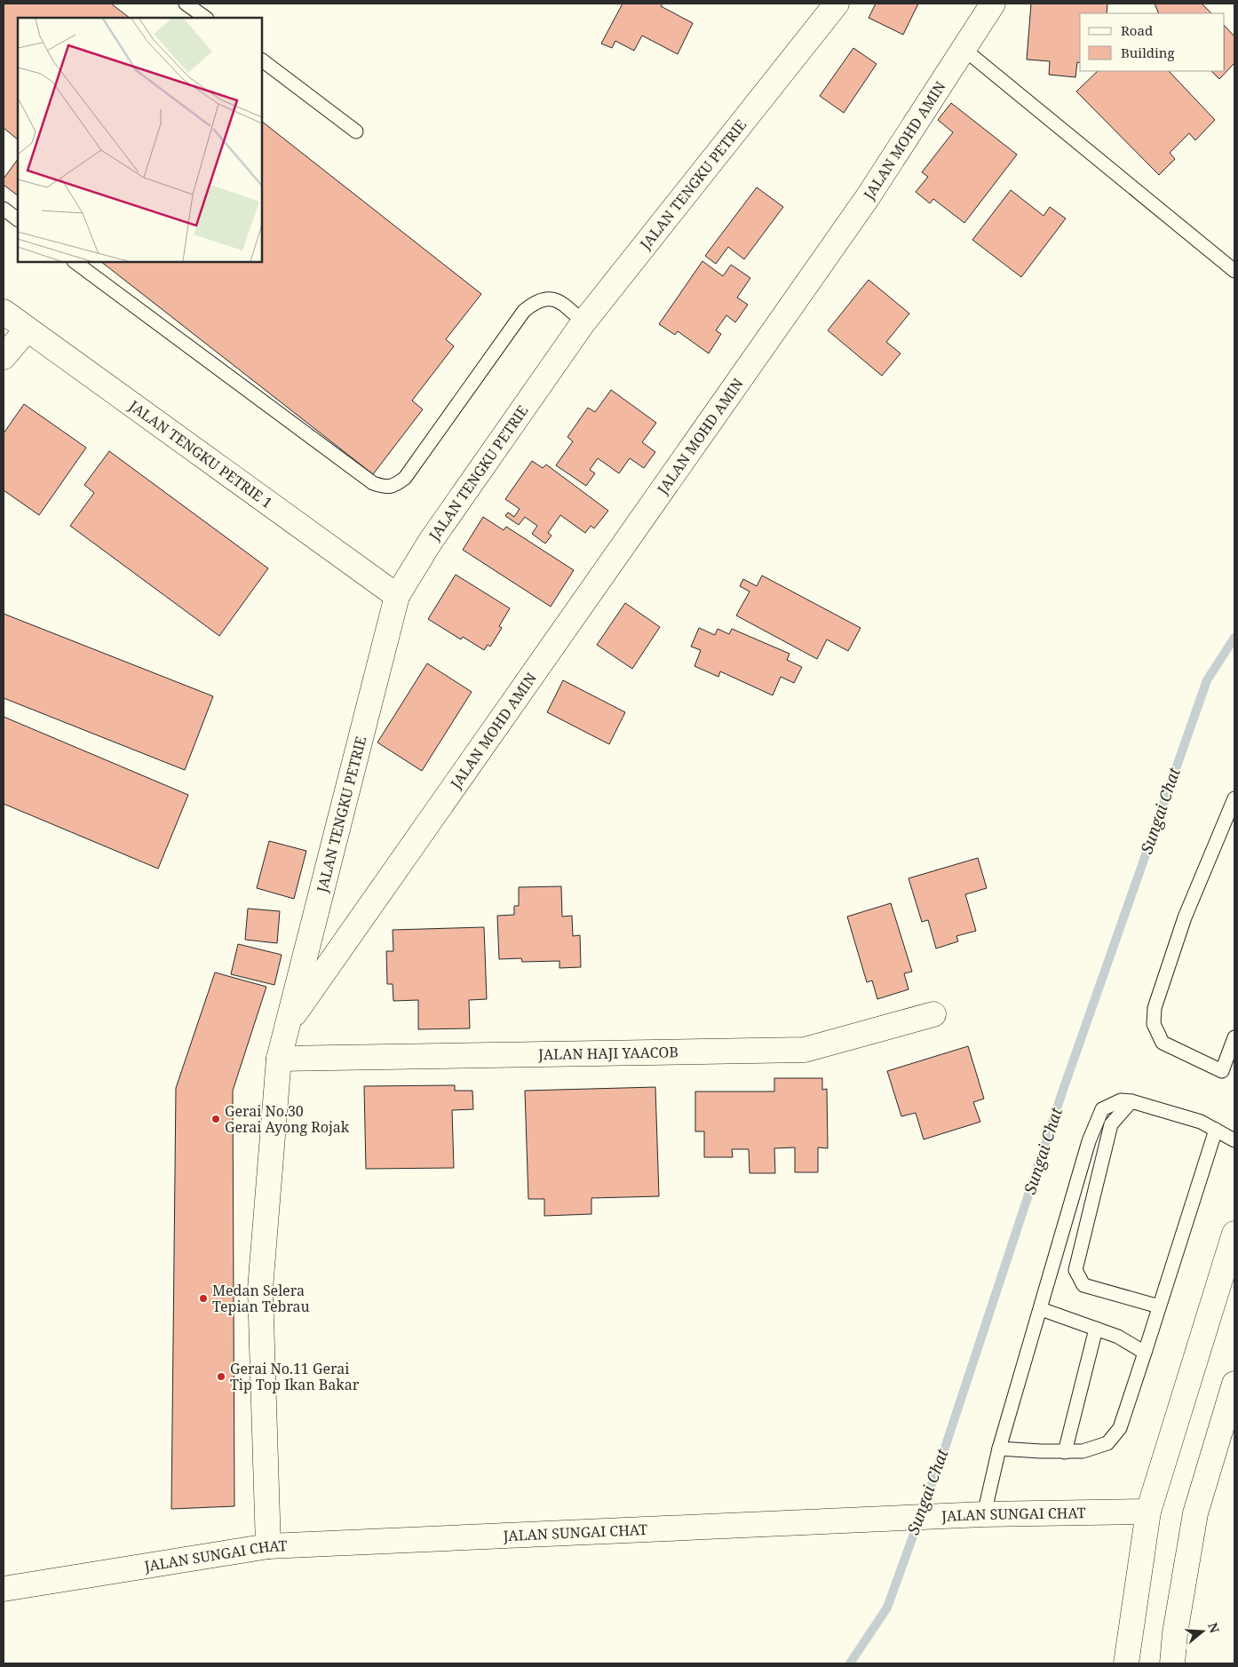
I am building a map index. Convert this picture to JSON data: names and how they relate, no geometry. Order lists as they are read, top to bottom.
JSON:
{
  "streets": {
    "street": [
      "JALAN MOHD AMIN",
      "JALAN TENGKU PETRIE",
      "JALAN TENGKU PETRIE 1",
      "JALAN HAJI YAACOB",
      "JALAN SUNGAI CHAT"
    ]
  },
  "crossings": [
    ["JALAN MOHD AMIN", "JALAN TENGKU PETRIE"],
    ["JALAN MOHD AMIN", "JALAN HAJI YAACOB"],
    ["JALAN MOHD AMIN", "JALAN SUNGAI CHAT"],
    ["JALAN TENGKU PETRIE", "JALAN TENGKU PETRIE 1"]
  ],
  "water": ["Sungai Chat"],
  "places": ["Gerai No.30 Gerai Ayong Rojak", "Medan Selera Tepian Tebrau", "Gerai No.11 Gerai Tip Top Ikan Bakar"],
  "legend": ["Road", "Building"],
  "north": "right"
}
